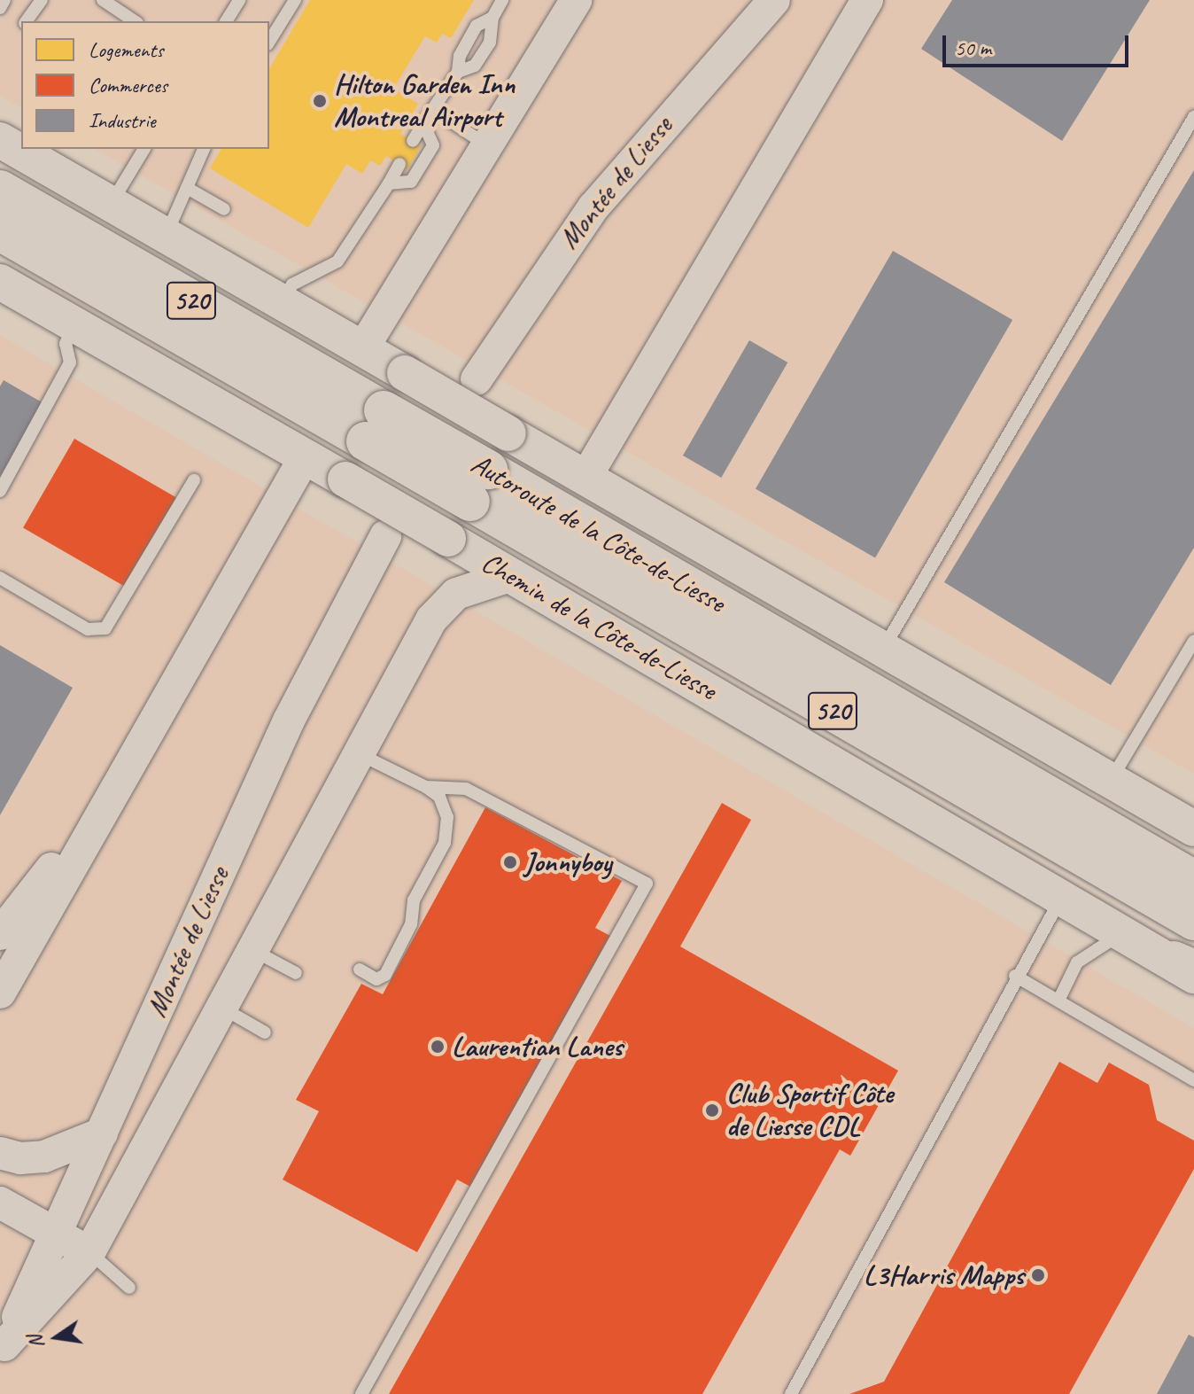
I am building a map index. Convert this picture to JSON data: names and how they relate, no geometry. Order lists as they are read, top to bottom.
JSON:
{
  "streets": {
    "highway": ["520", "Autoroute de la Côte-de-Liesse"],
    "main road": ["Chemin de la Côte-de-Liesse"],
    "street": ["Montée de Liesse"]
  },
  "places": [
    "Hilton Garden Inn Montreal Airport",
    "Jonnyboy",
    "Laurentian Lanes",
    "Club Sportif Côte de Liesse CDL",
    "L3Harris Mapps"
  ],
  "legend": ["Logements", "Commerces", "Industrie"],
  "scale_bar": "50 m",
  "north": "left"
}
